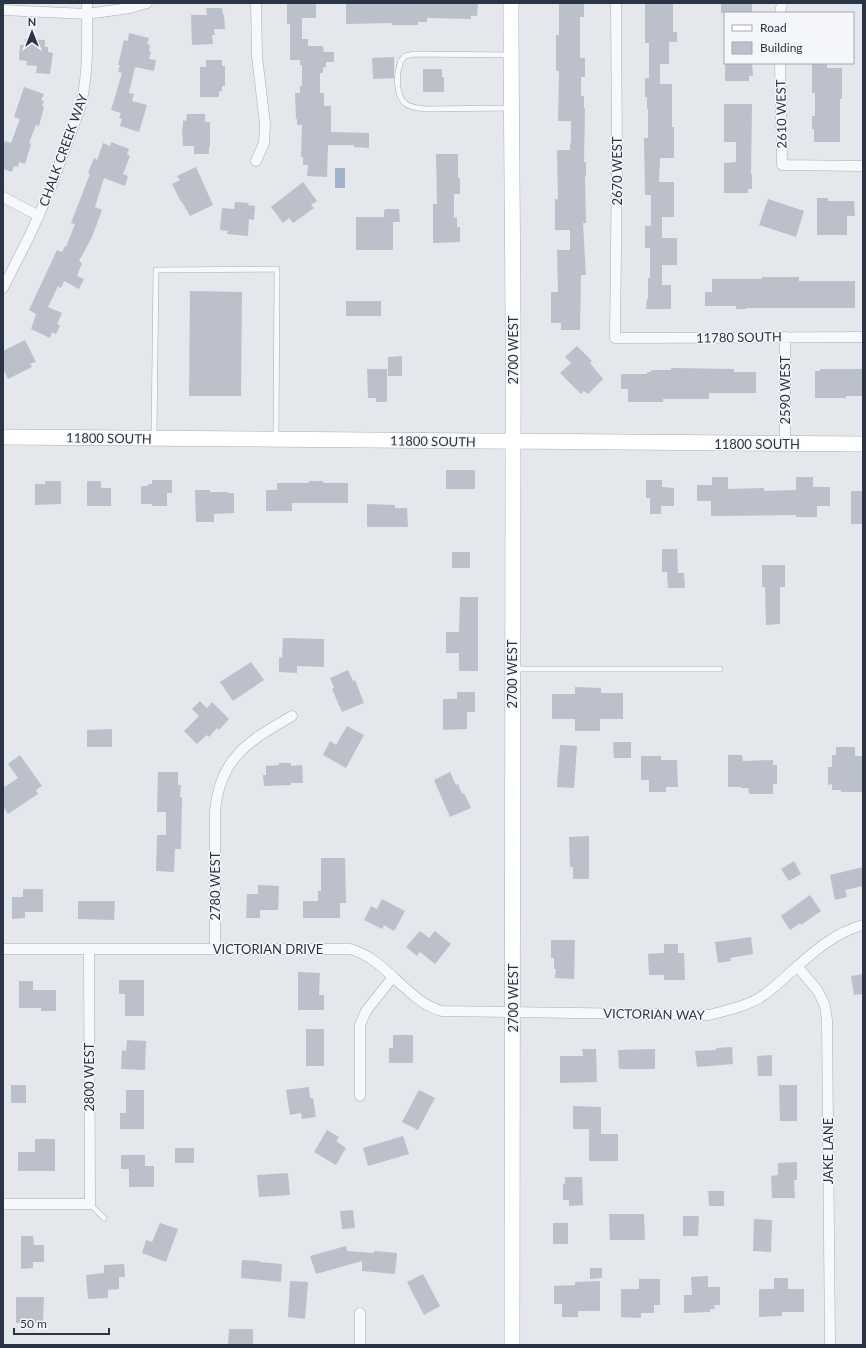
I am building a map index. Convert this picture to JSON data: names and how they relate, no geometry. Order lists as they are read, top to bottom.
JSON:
{
  "streets": {
    "main road": ["2700 WEST", "11800 SOUTH"],
    "street": [
      "2610 WEST",
      "CHALK CREEK WAY",
      "2670 WEST",
      "11780 SOUTH",
      "2590 WEST",
      "2780 WEST",
      "VICTORIAN DRIVE",
      "VICTORIAN WAY",
      "2800 WEST",
      "JAKE LANE"
    ]
  },
  "crossings": [
    ["2670 WEST", "11780 SOUTH"],
    ["11780 SOUTH", "2590 WEST"],
    ["2700 WEST", "11800 SOUTH"],
    ["2700 WEST", "VICTORIAN DRIVE"],
    ["2700 WEST", "VICTORIAN WAY"],
    ["2590 WEST", "11800 SOUTH"],
    ["2780 WEST", "VICTORIAN DRIVE"],
    ["VICTORIAN DRIVE", "VICTORIAN WAY"],
    ["VICTORIAN DRIVE", "2800 WEST"],
    ["VICTORIAN WAY", "JAKE LANE"]
  ],
  "legend": ["Road", "Building"],
  "scale_bar": "50 m",
  "north": "top"
}
